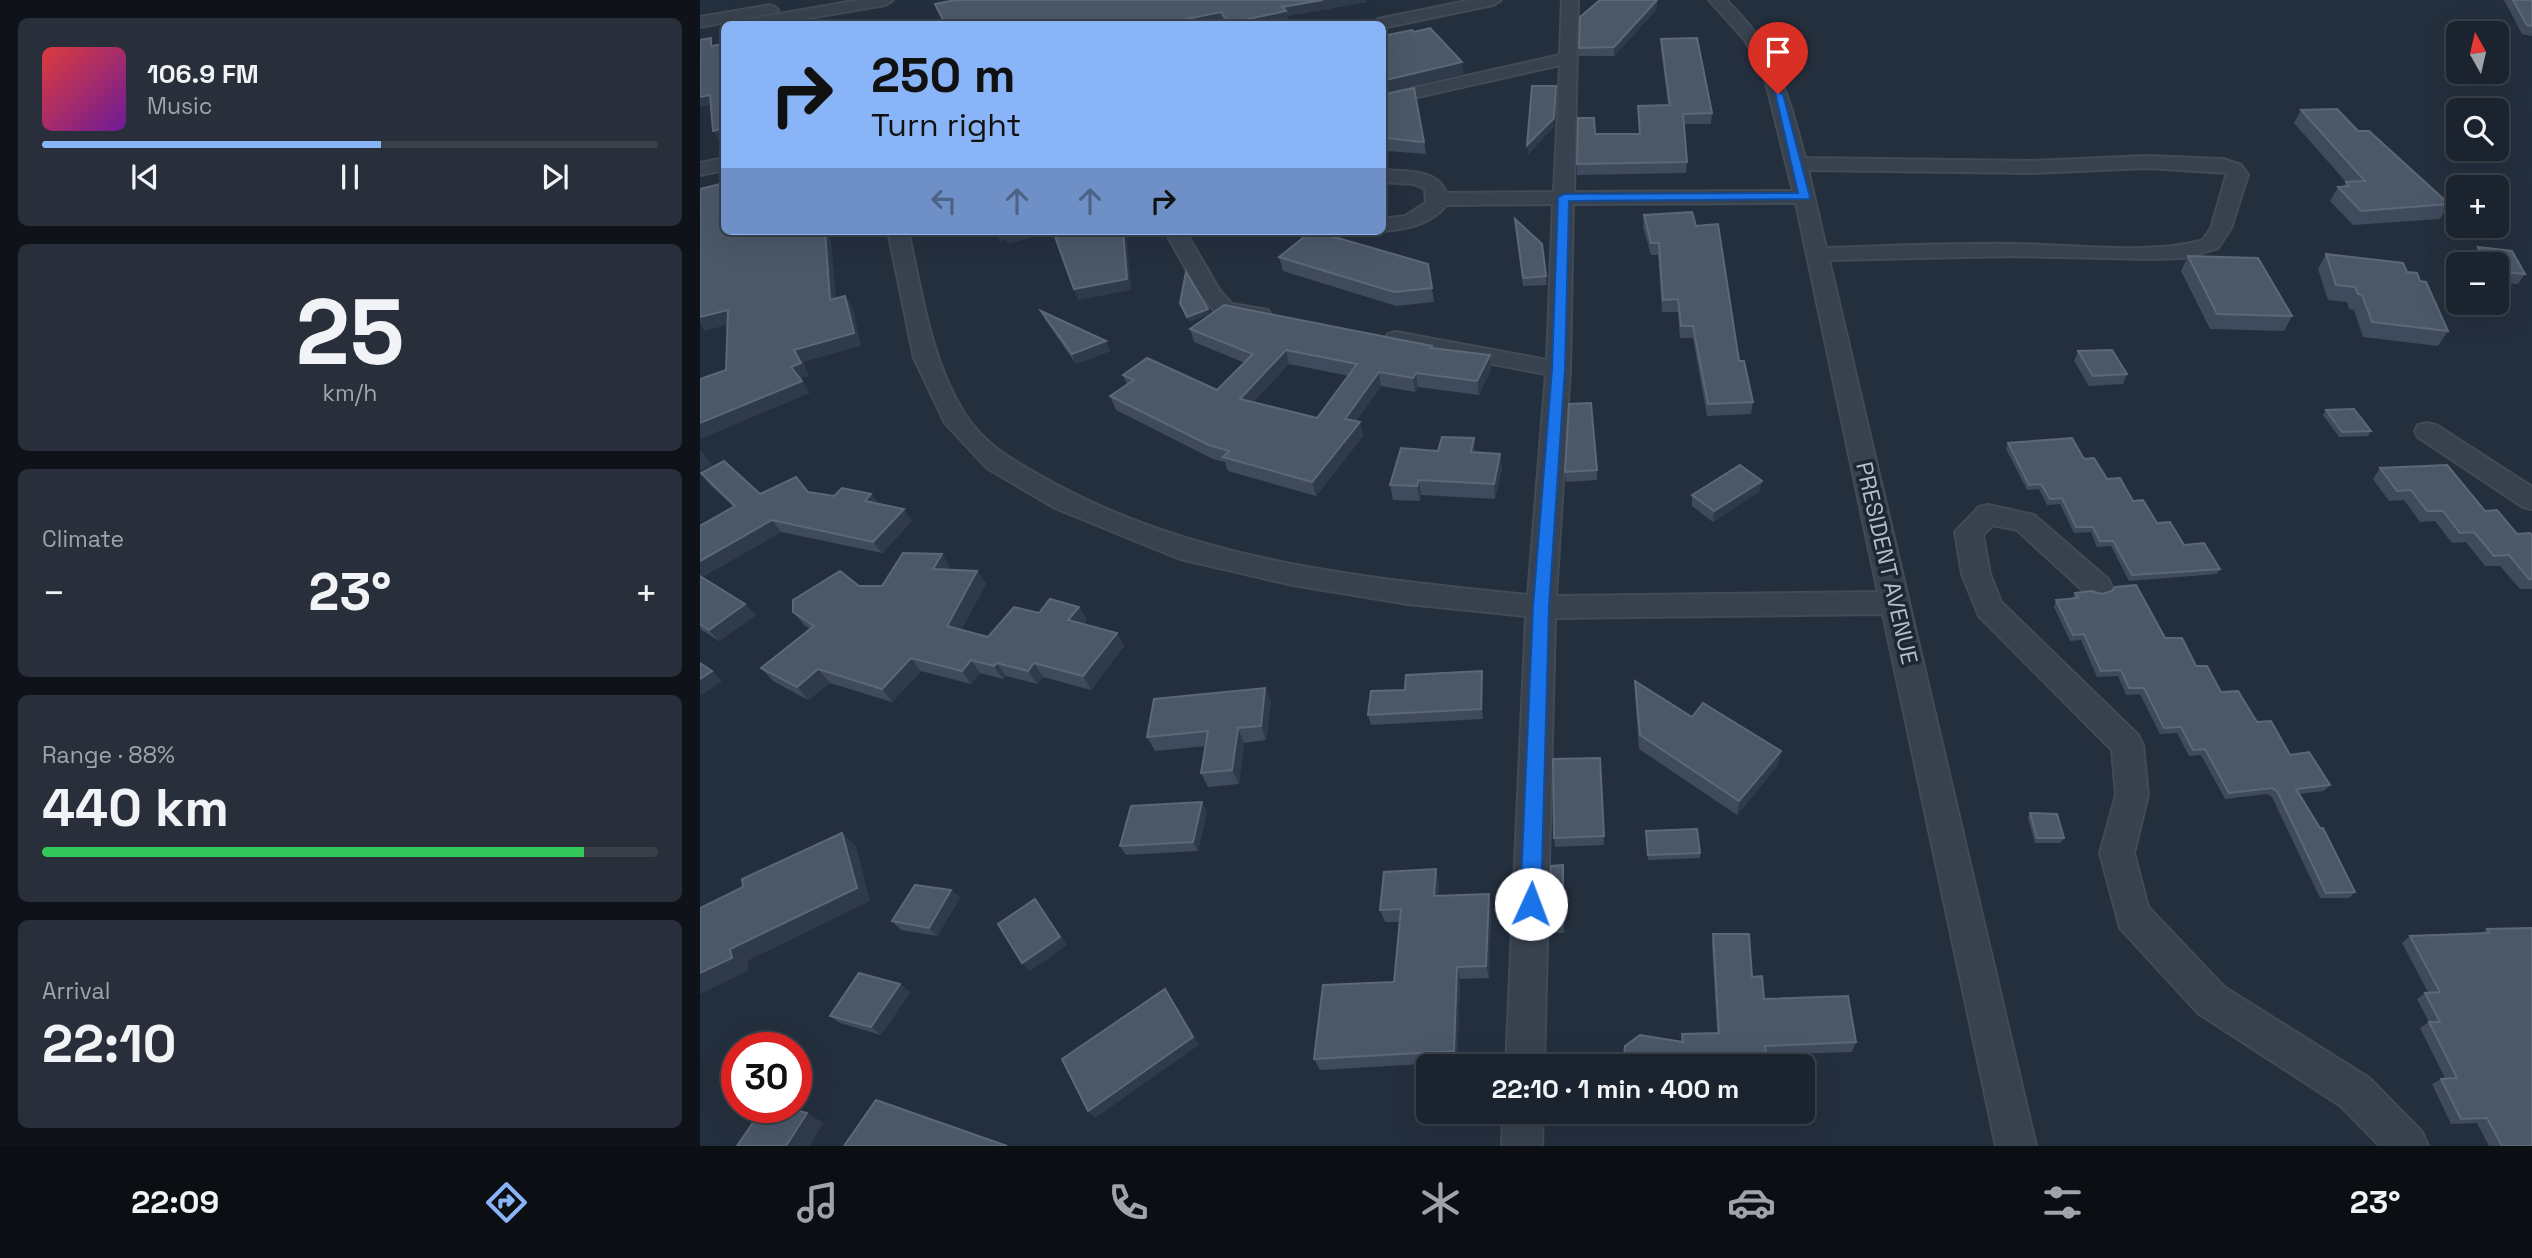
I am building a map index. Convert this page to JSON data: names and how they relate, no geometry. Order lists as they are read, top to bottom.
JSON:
{
  "streets": {
    "street": ["PRESIDENT AVENUE"]
  },
  "north": "top",
  "page": {
    "map_buttons": ["+", "−"],
    "turn": ["250 m", "Turn right"],
    "song": ["106.9 FM", "Music"],
    "tile": [
      ["25", "km/h"],
      "Climate",
      ["Range · 88%", "440 km"],
      ["Arrival", "22:10"]
    ],
    "heat": ["−", "23°", "+"],
    "limit": "30",
    "trip": "22:10 · 1 min · 400 m",
    "tabs": ["22:09", "23°"]
  }
}
